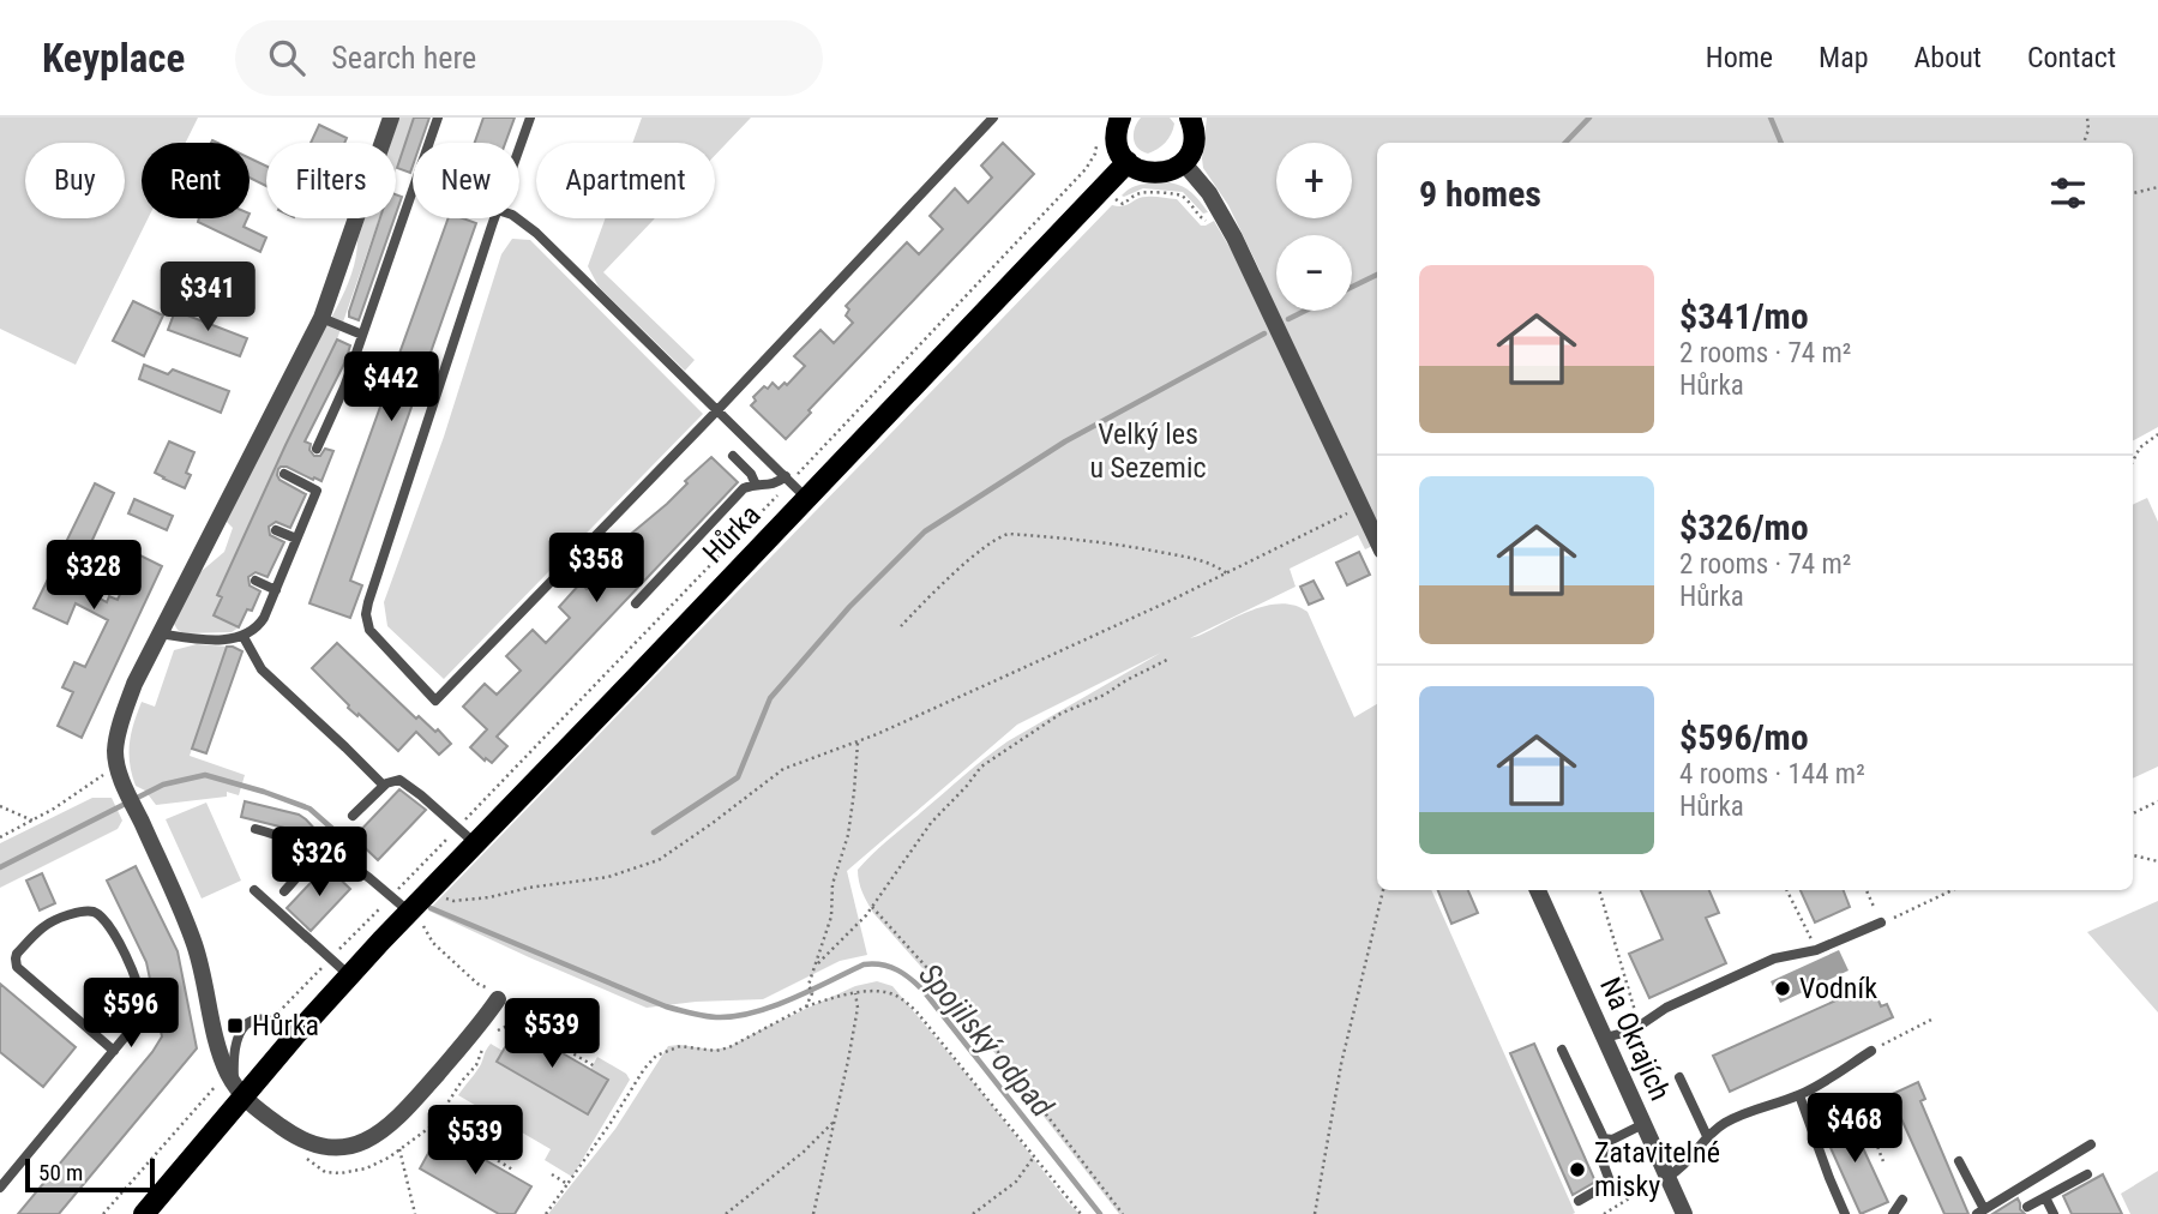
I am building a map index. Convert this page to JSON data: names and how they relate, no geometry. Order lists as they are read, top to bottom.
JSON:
{
  "streets": {
    "main road": ["Hůrka"],
    "street": ["Na Okrajích"]
  },
  "water": ["Spojilský odpad"],
  "parks": ["Velký les u Sezemic"],
  "places": {
    "other": ["Vodník", "Zatavitelné misky"],
    "transit": ["Hůrka"]
  },
  "scale_bar": "50 m",
  "page": {
    "header": "Keyplace",
    "search": "Search here",
    "nav": [
      "Home",
      "Map",
      "About",
      "Contact"
    ],
    "map_buttons": ["+", "−"],
    "chip": [
      "Buy",
      "Rent",
      "Filters",
      "New",
      "Apartment"
    ],
    "heading": "9 homes",
    "list": [
      {
        "name": "$341/mo",
        "note": "2 rooms · 74 m² · Hůrka"
      },
      {
        "name": "$326/mo",
        "note": "2 rooms · 74 m² · Hůrka"
      },
      {
        "name": "$596/mo",
        "note": "4 rooms · 144 m² · Hůrka"
      }
    ],
    "price": [
      "$341",
      "$442",
      "$358",
      "$328",
      "$326",
      "$596",
      "$539",
      "$468",
      "$539"
    ],
    "scale": "50 m"
  }
}
